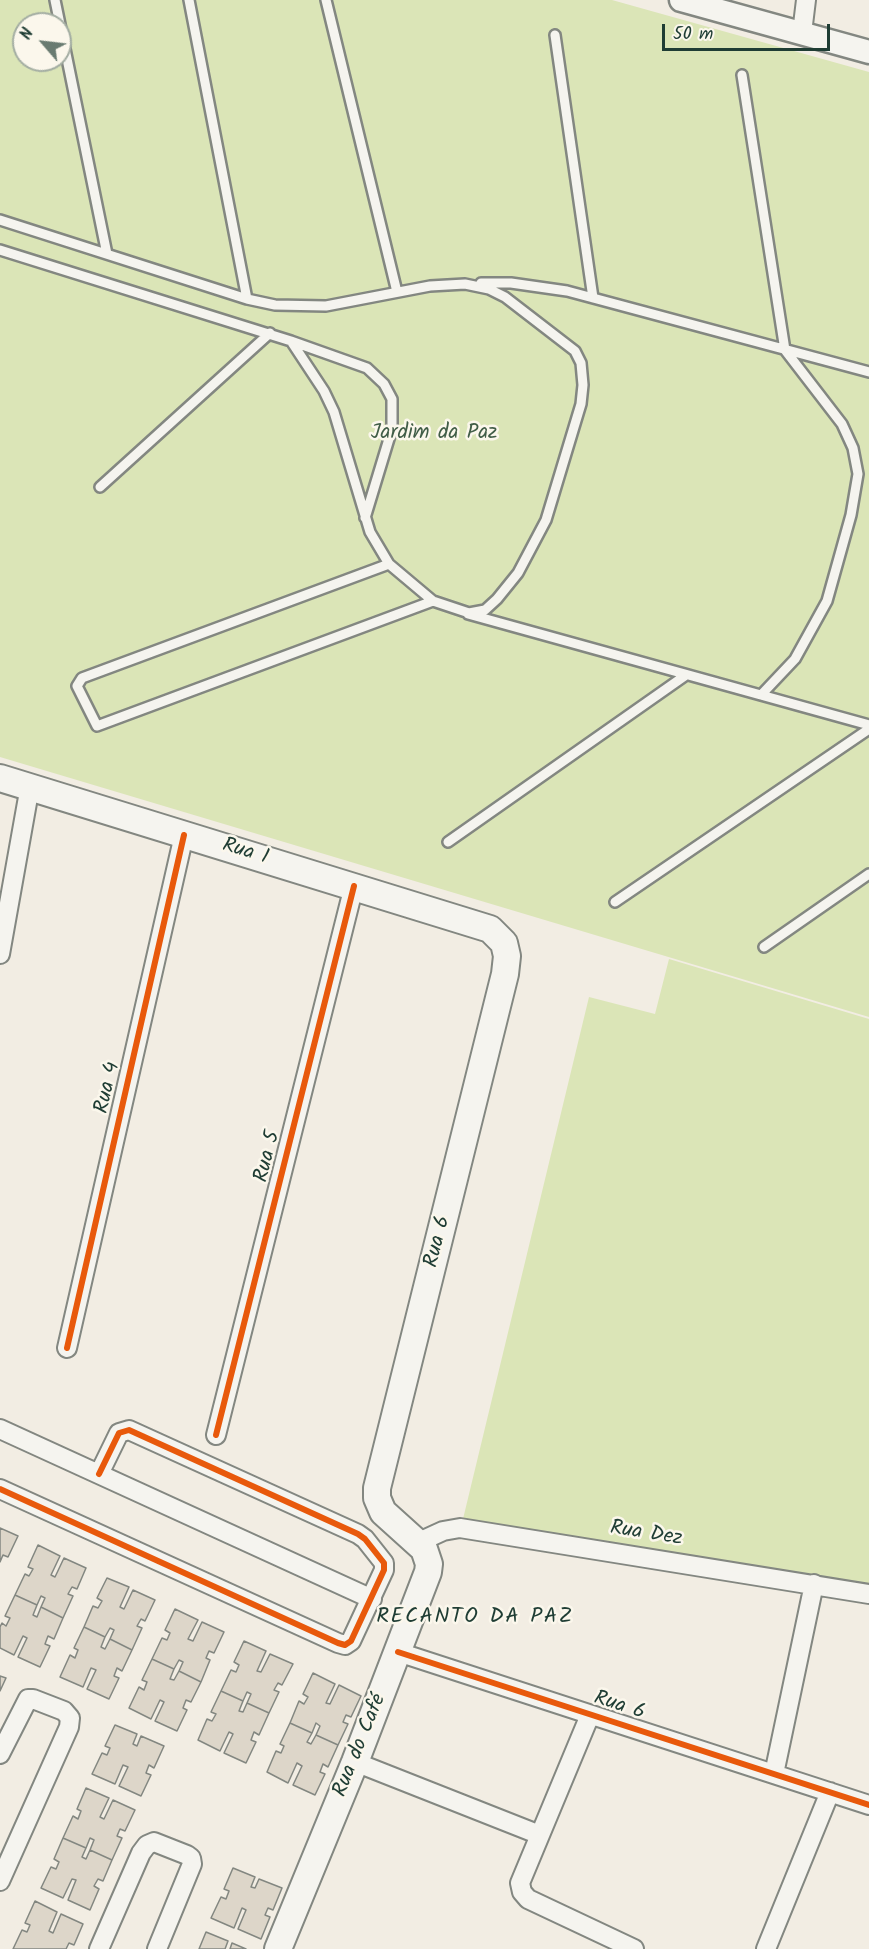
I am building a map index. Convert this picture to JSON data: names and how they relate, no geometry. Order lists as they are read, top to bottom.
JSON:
{
  "streets": {
    "main road": ["Rua 1", "Rua 6", "Rua do Café"],
    "street": ["Rua 4", "Rua 5", "Rua Dez"]
  },
  "crossings": [
    ["Rua 1", "Rua 4"],
    ["Rua 1", "Rua 5"],
    ["Rua 1", "Rua 6"],
    ["Rua 6", "Rua Dez"],
    ["Rua 6", "Rua do Café"],
    ["Rua Dez", "Rua do Café"]
  ],
  "districts": ["RECANTO DA PAZ"],
  "parks": ["Jardim da Paz"],
  "scale_bar": "50 m",
  "north": "top left"
}
